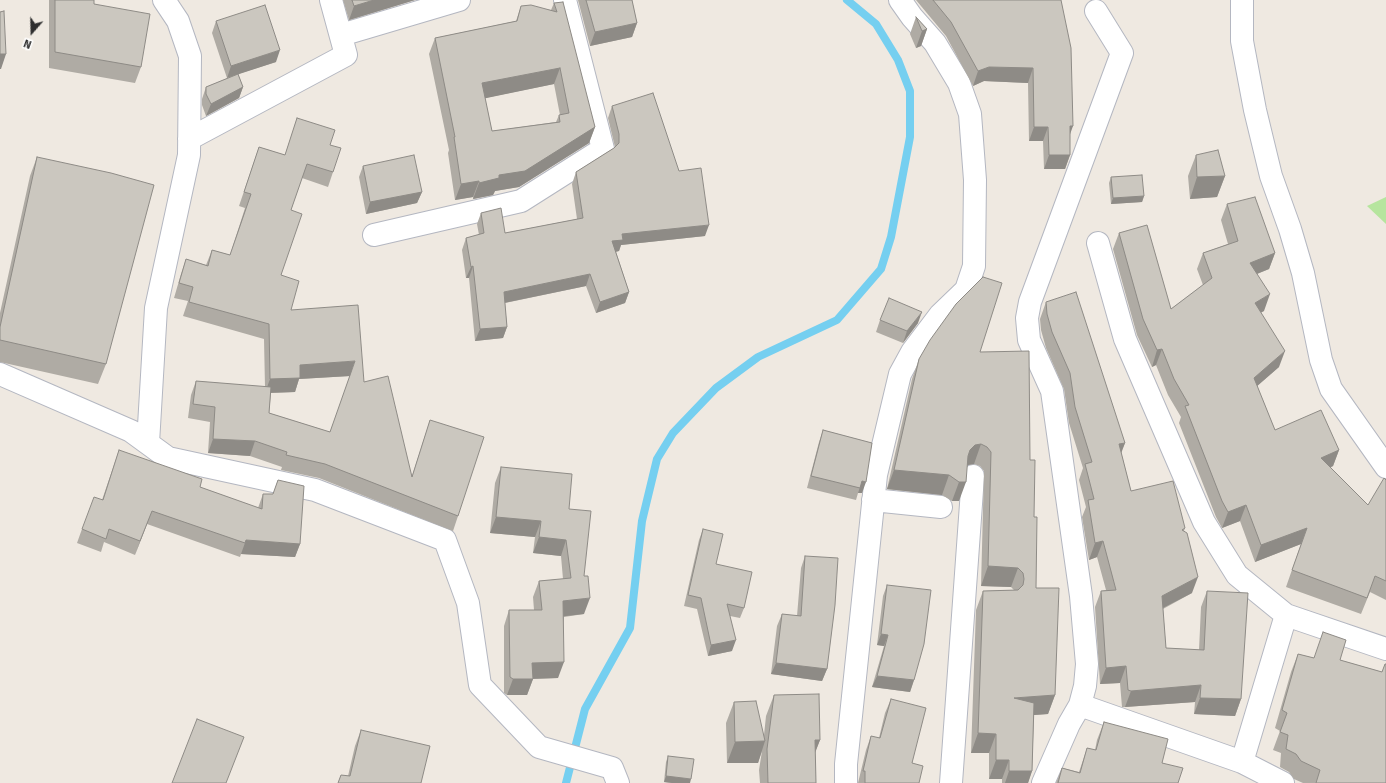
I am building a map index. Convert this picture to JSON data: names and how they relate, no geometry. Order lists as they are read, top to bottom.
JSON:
{
  "north": "bottom"
}
